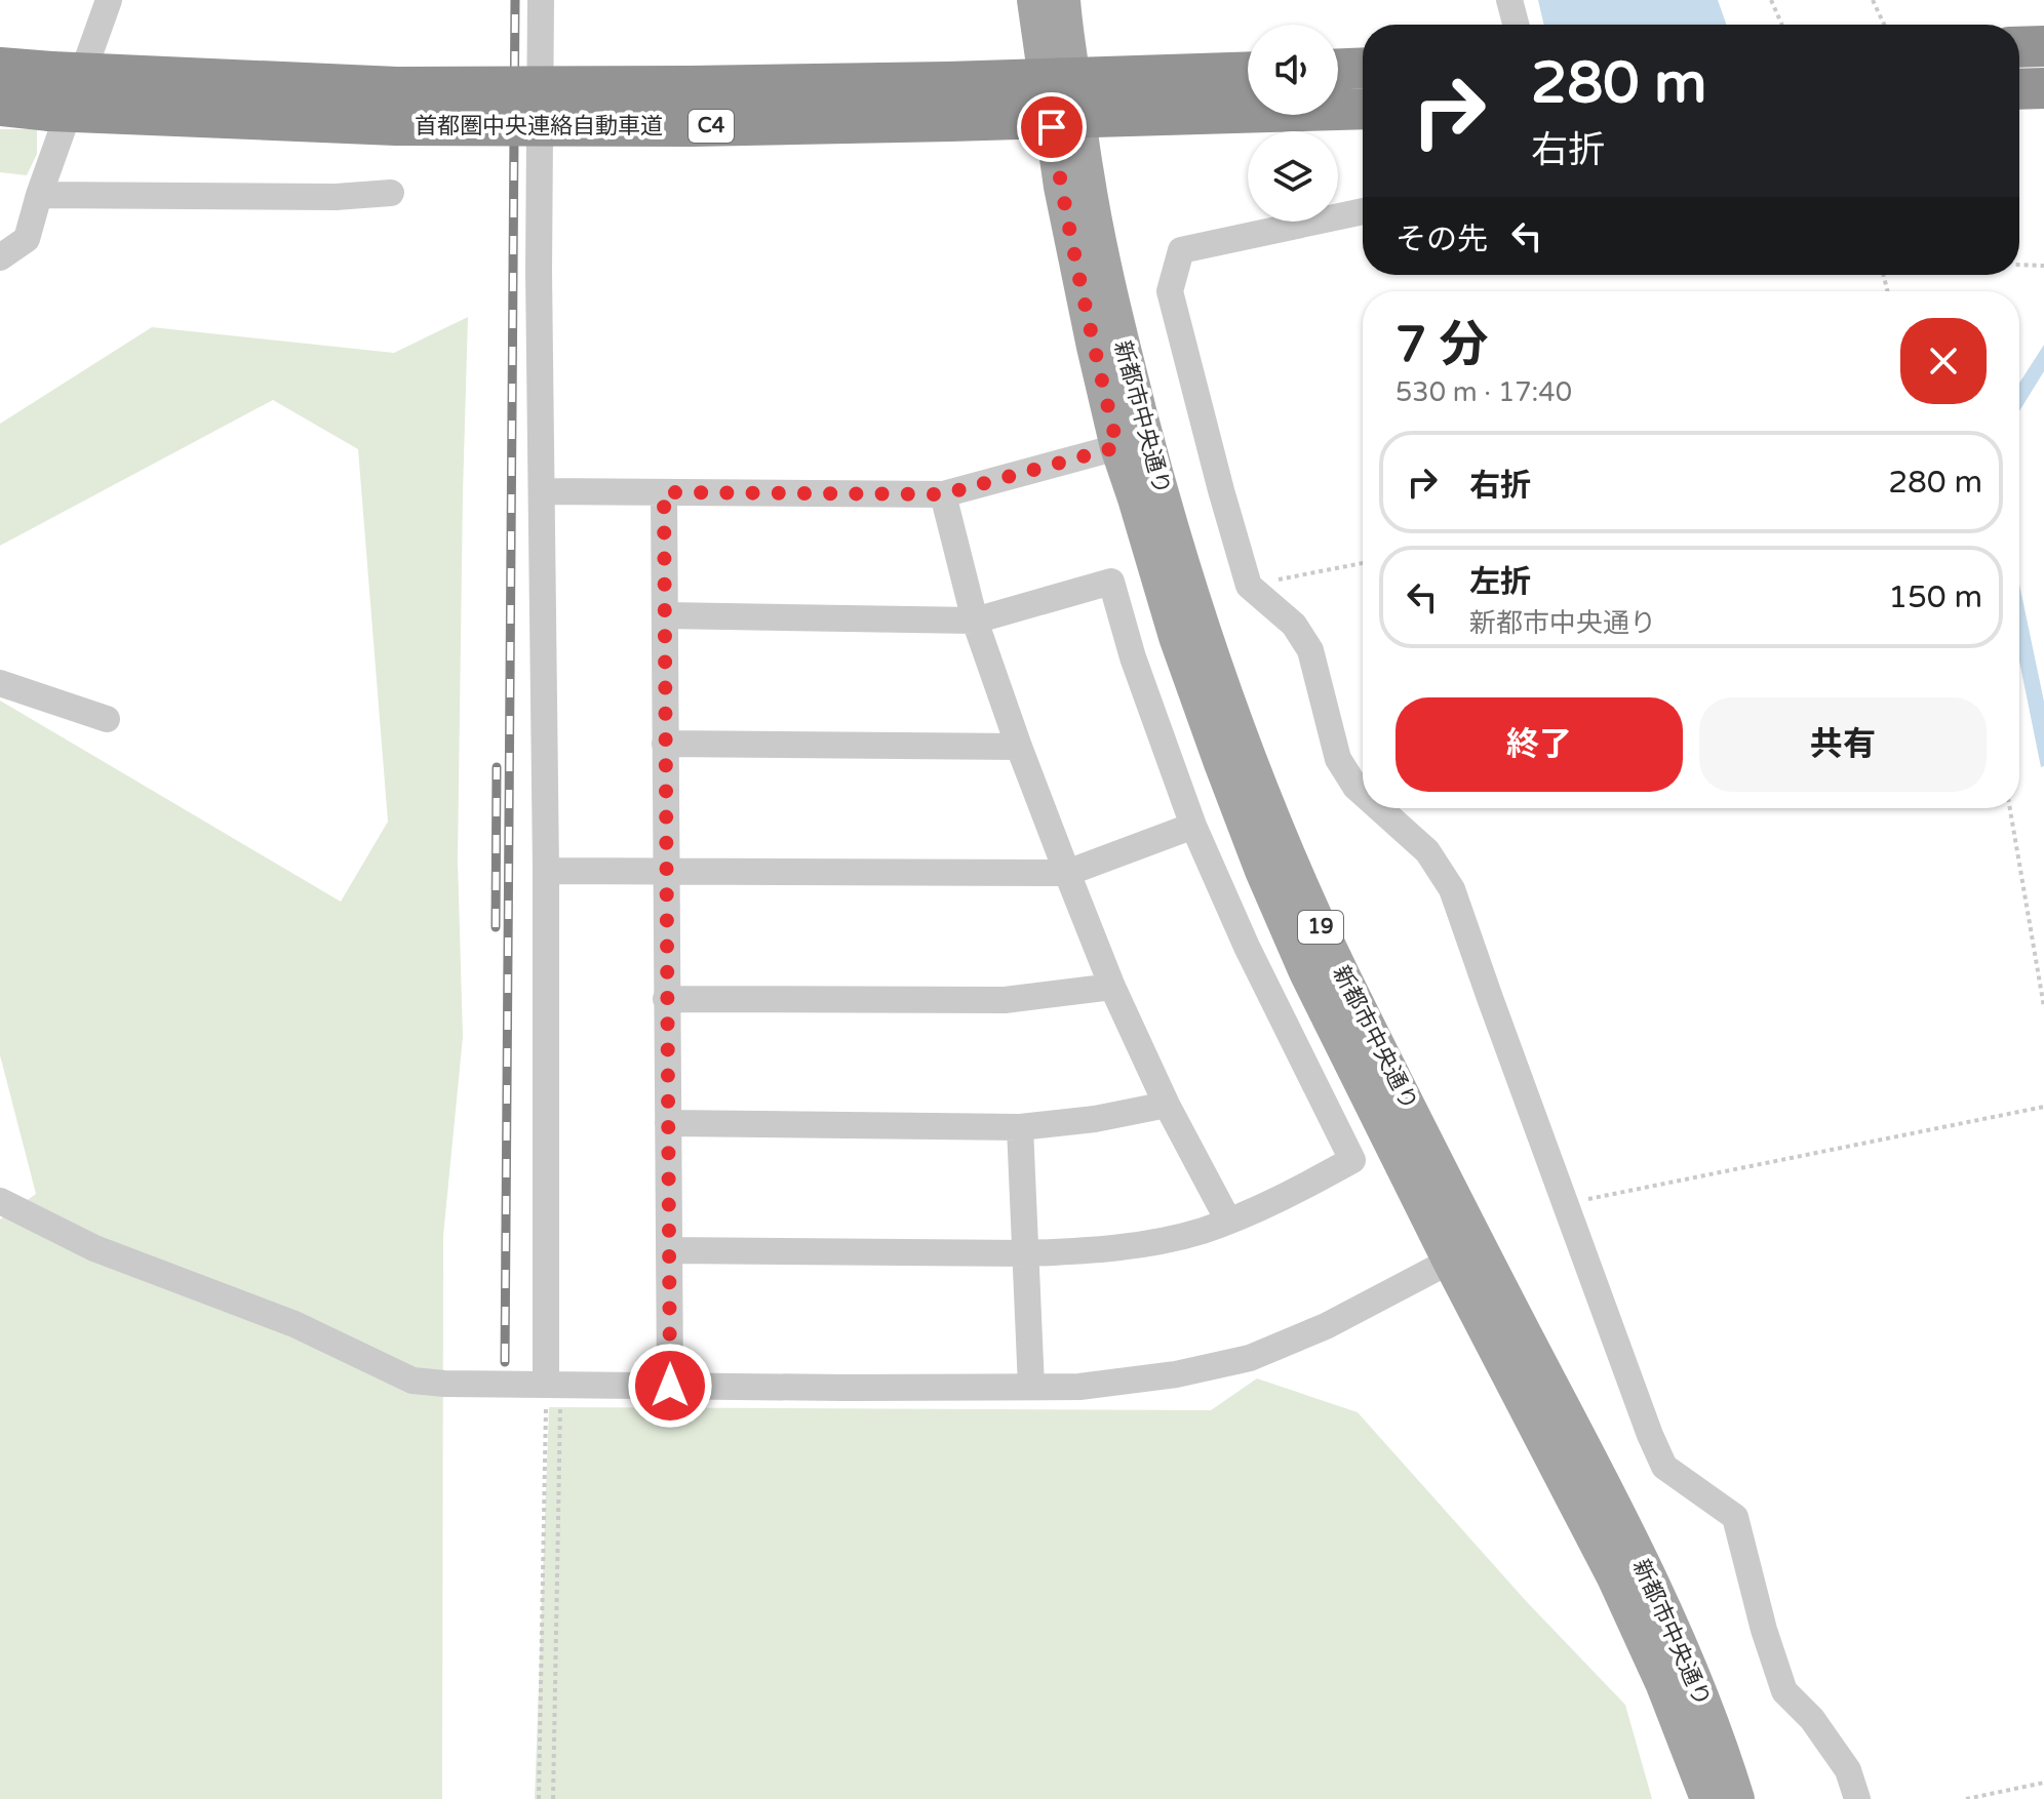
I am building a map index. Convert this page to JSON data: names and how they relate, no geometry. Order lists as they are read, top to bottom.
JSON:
{
  "streets": {
    "highway": ["首都圏中央連絡自動車道", "C4"],
    "main road": ["新都市中央通り", "19"]
  },
  "page": {
    "turn": ["280 m", "右折"],
    "then": "その先",
    "heading": ["7 分", "530 m · 17:40"],
    "list": [
      {
        "name": "右折",
        "value": "280 m"
      },
      {
        "name": "左折",
        "note": "新都市中央通り",
        "value": "150 m"
      }
    ],
    "buttons": ["終了", "共有"]
  }
}
